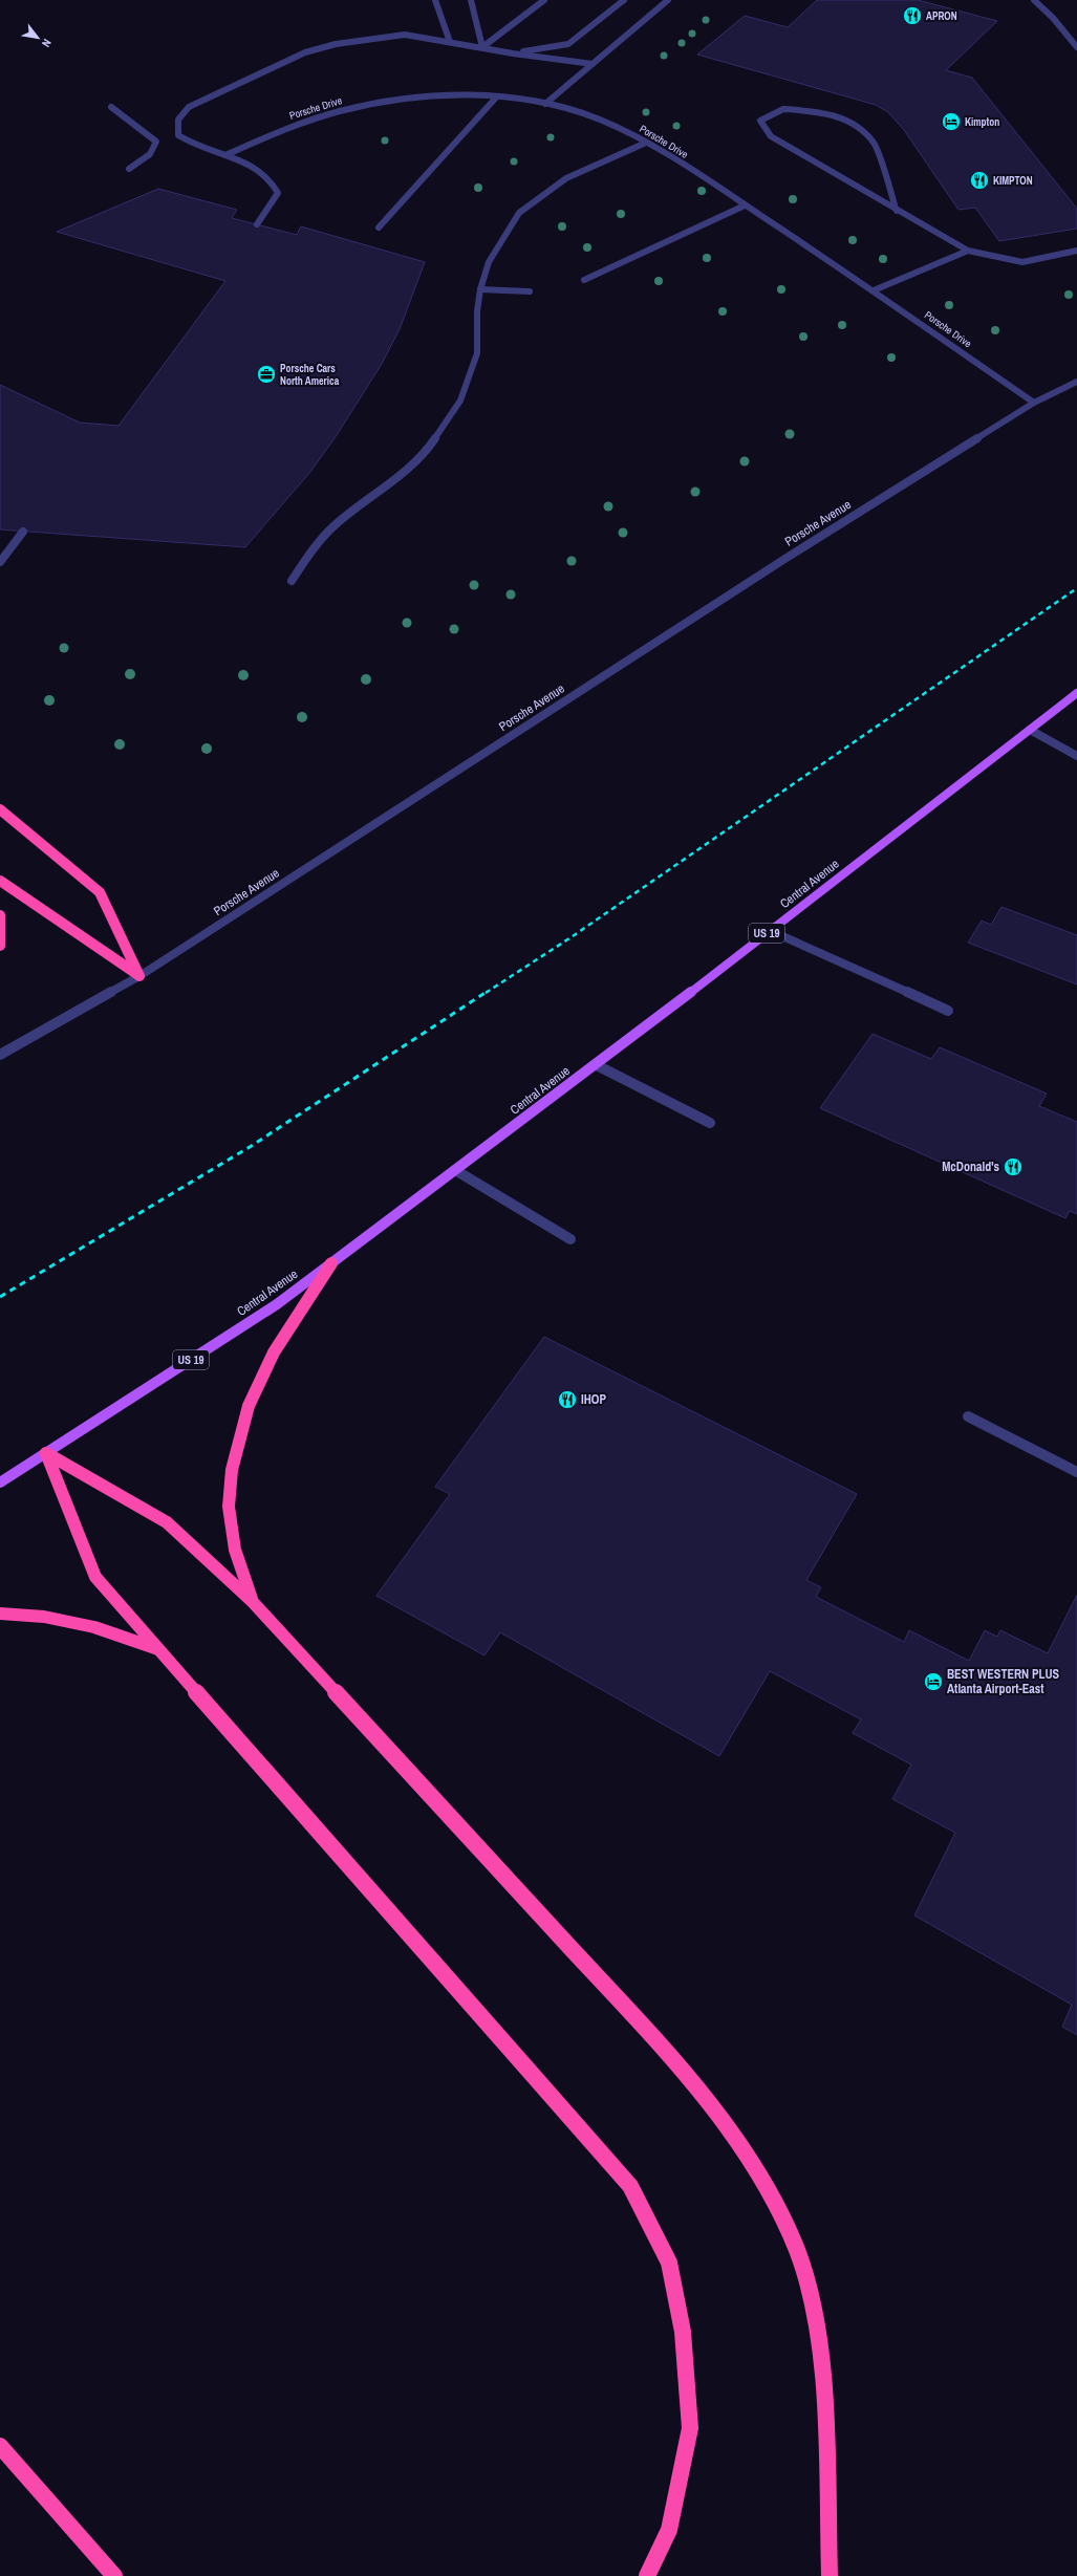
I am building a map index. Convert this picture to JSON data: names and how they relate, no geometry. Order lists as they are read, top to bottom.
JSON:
{
  "streets": {
    "main road": ["Central Avenue", "US 19"],
    "street": ["Porsche Drive", "Porsche Avenue"]
  },
  "crossings": [
    ["Porsche Drive", "Porsche Avenue"]
  ],
  "places": {
    "restaurant": [
      "APRON",
      "KIMPTON",
      "McDonald's",
      "IHOP"
    ],
    "hotel": ["Kimpton", "BEST WESTERN PLUS Atlanta Airport-East"],
    "office": ["Porsche Cars North America"]
  },
  "north": "bottom right"
}
